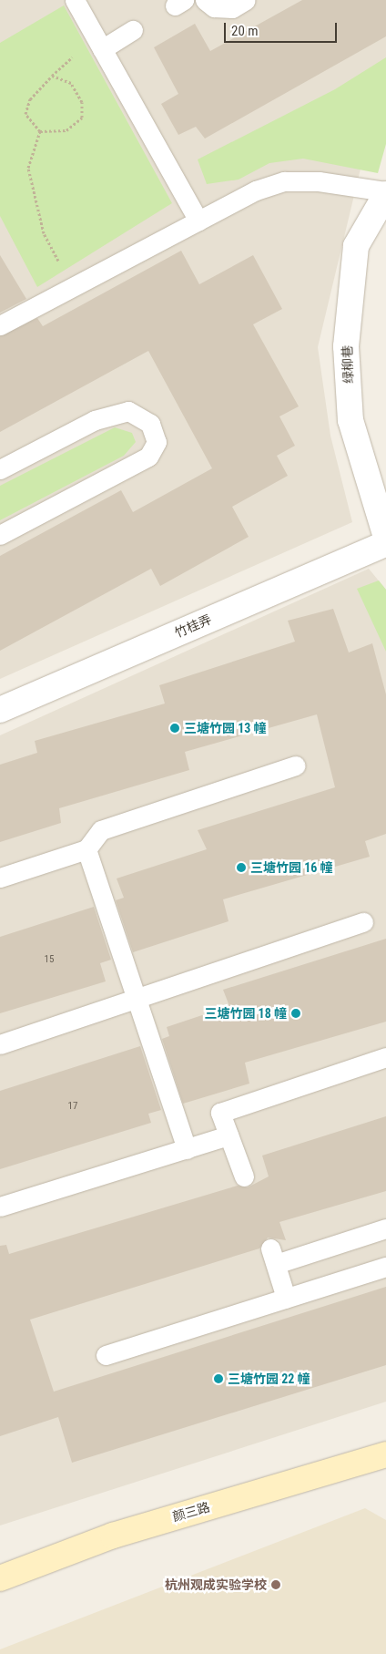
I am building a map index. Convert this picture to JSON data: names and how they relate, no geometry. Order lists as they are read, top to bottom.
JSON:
{
  "streets": {
    "street": ["绿柳巷", "竹桂弄", "颜三路"]
  },
  "places": [
    "三塘竹园 13 幢",
    "三塘竹园 16 幢",
    "三塘竹园 18 幢",
    "三塘竹园 22 幢",
    "杭州观成实验学校"
  ],
  "house_numbers": ["15", "17"],
  "scale_bar": "20 m"
}
